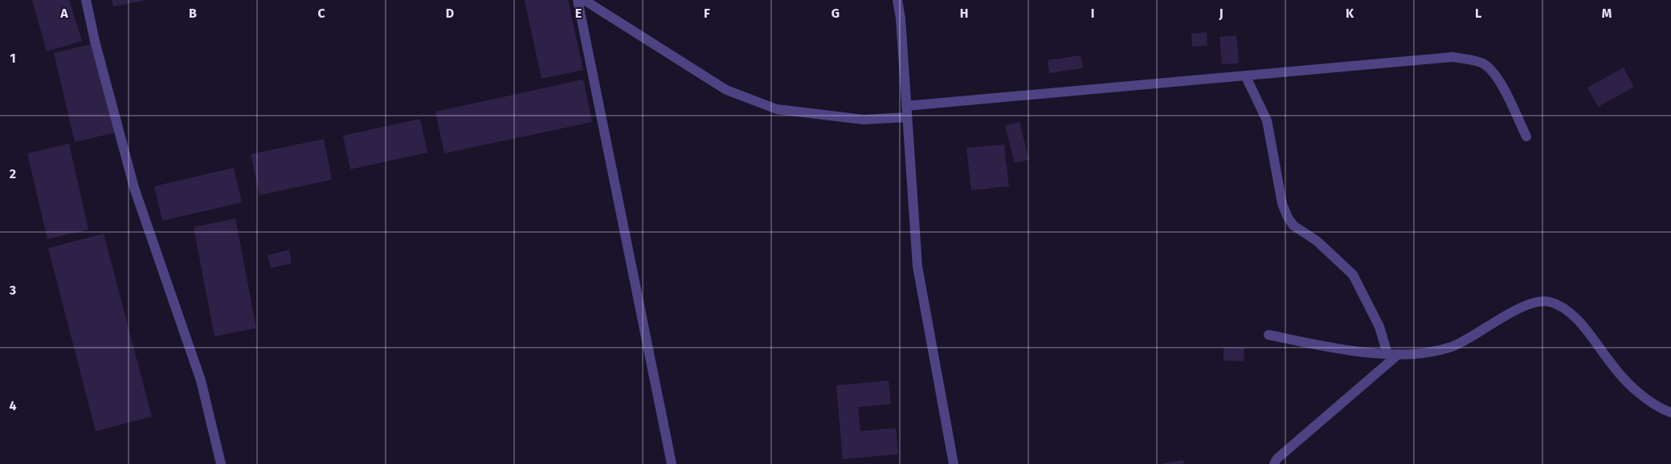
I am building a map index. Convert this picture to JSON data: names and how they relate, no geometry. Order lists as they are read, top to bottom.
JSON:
{
  "grid": {
    "columns": [
      "A",
      "B",
      "C",
      "D",
      "E",
      "F",
      "G",
      "H",
      "I",
      "J",
      "K",
      "L",
      "M"
    ],
    "rows": [
      "1",
      "2",
      "3",
      "4"
    ]
  }
}
